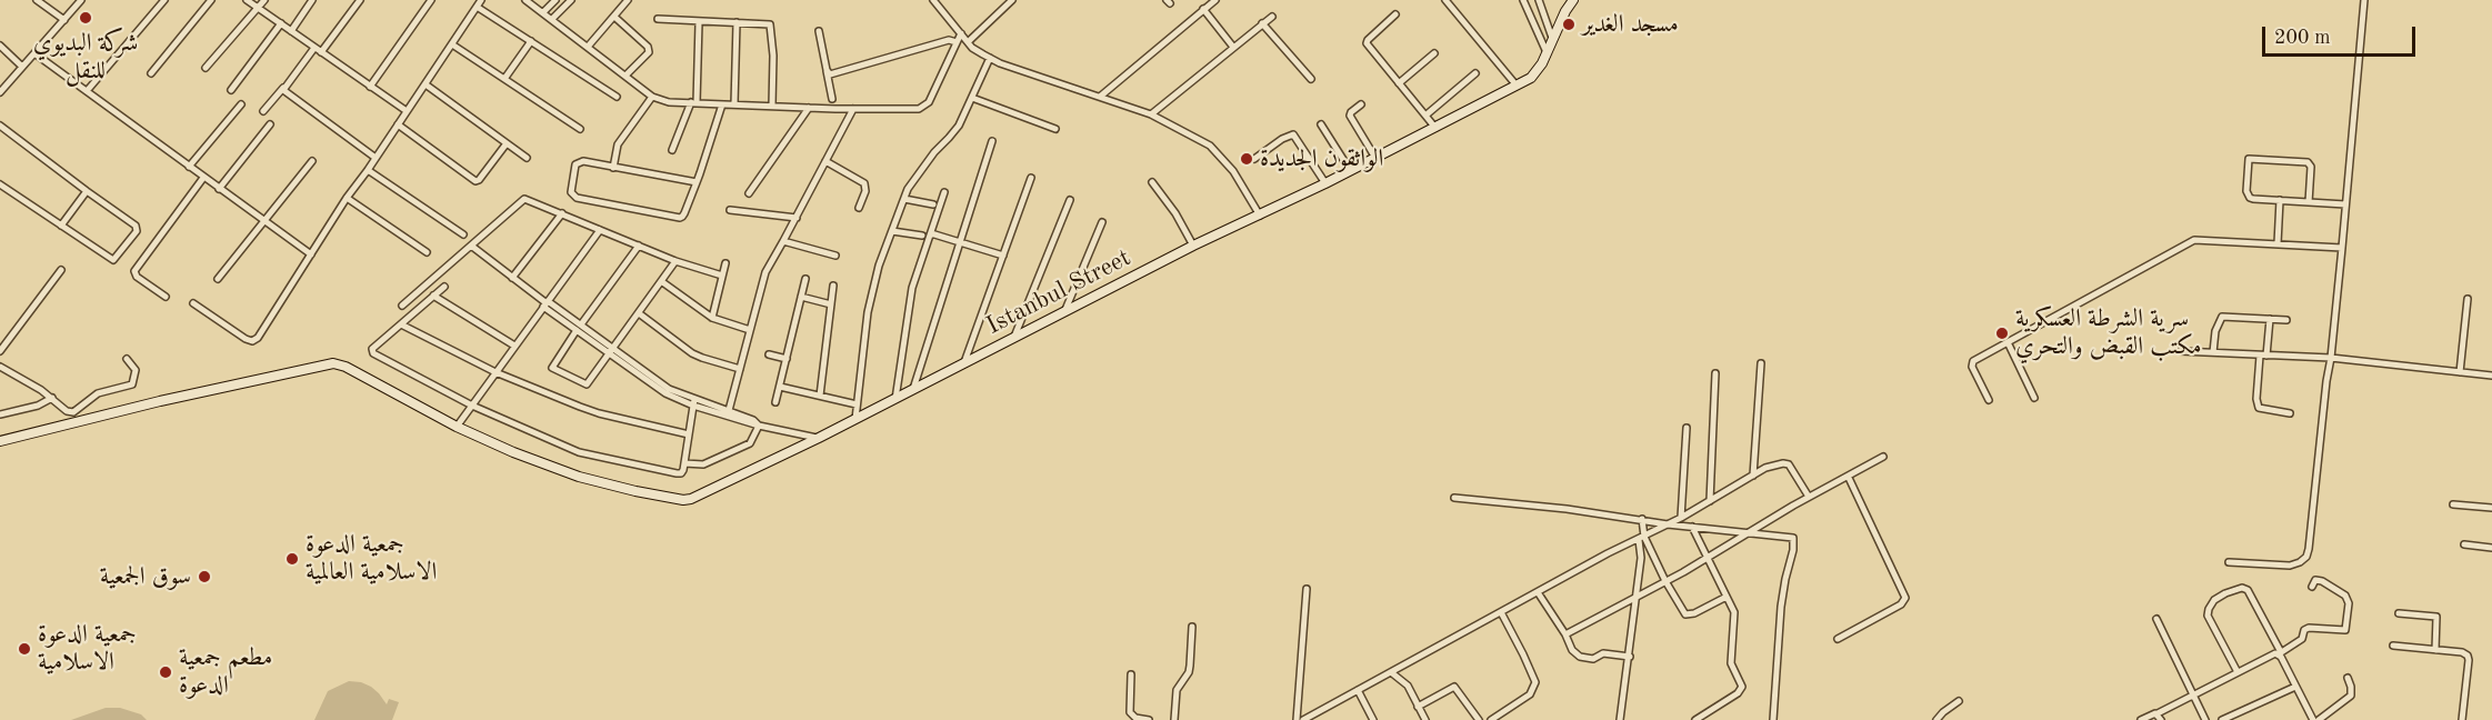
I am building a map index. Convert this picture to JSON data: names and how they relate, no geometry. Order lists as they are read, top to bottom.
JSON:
{
  "streets": {
    "street": ["Istanbul Street"]
  },
  "places": [
    "شركة البديوي للنقل",
    "مسجد الغدير",
    "الواثقون الجديدة",
    "سرية الشرطة العسكرية مكتب القبض والتحري",
    "جمعية الدعوة الاسلامية العالمية",
    "سوق الجمعية",
    "جمعية الدعوة الاسلامية",
    "مطعم جمعية الدعوة"
  ],
  "scale_bar": "200 m"
}
